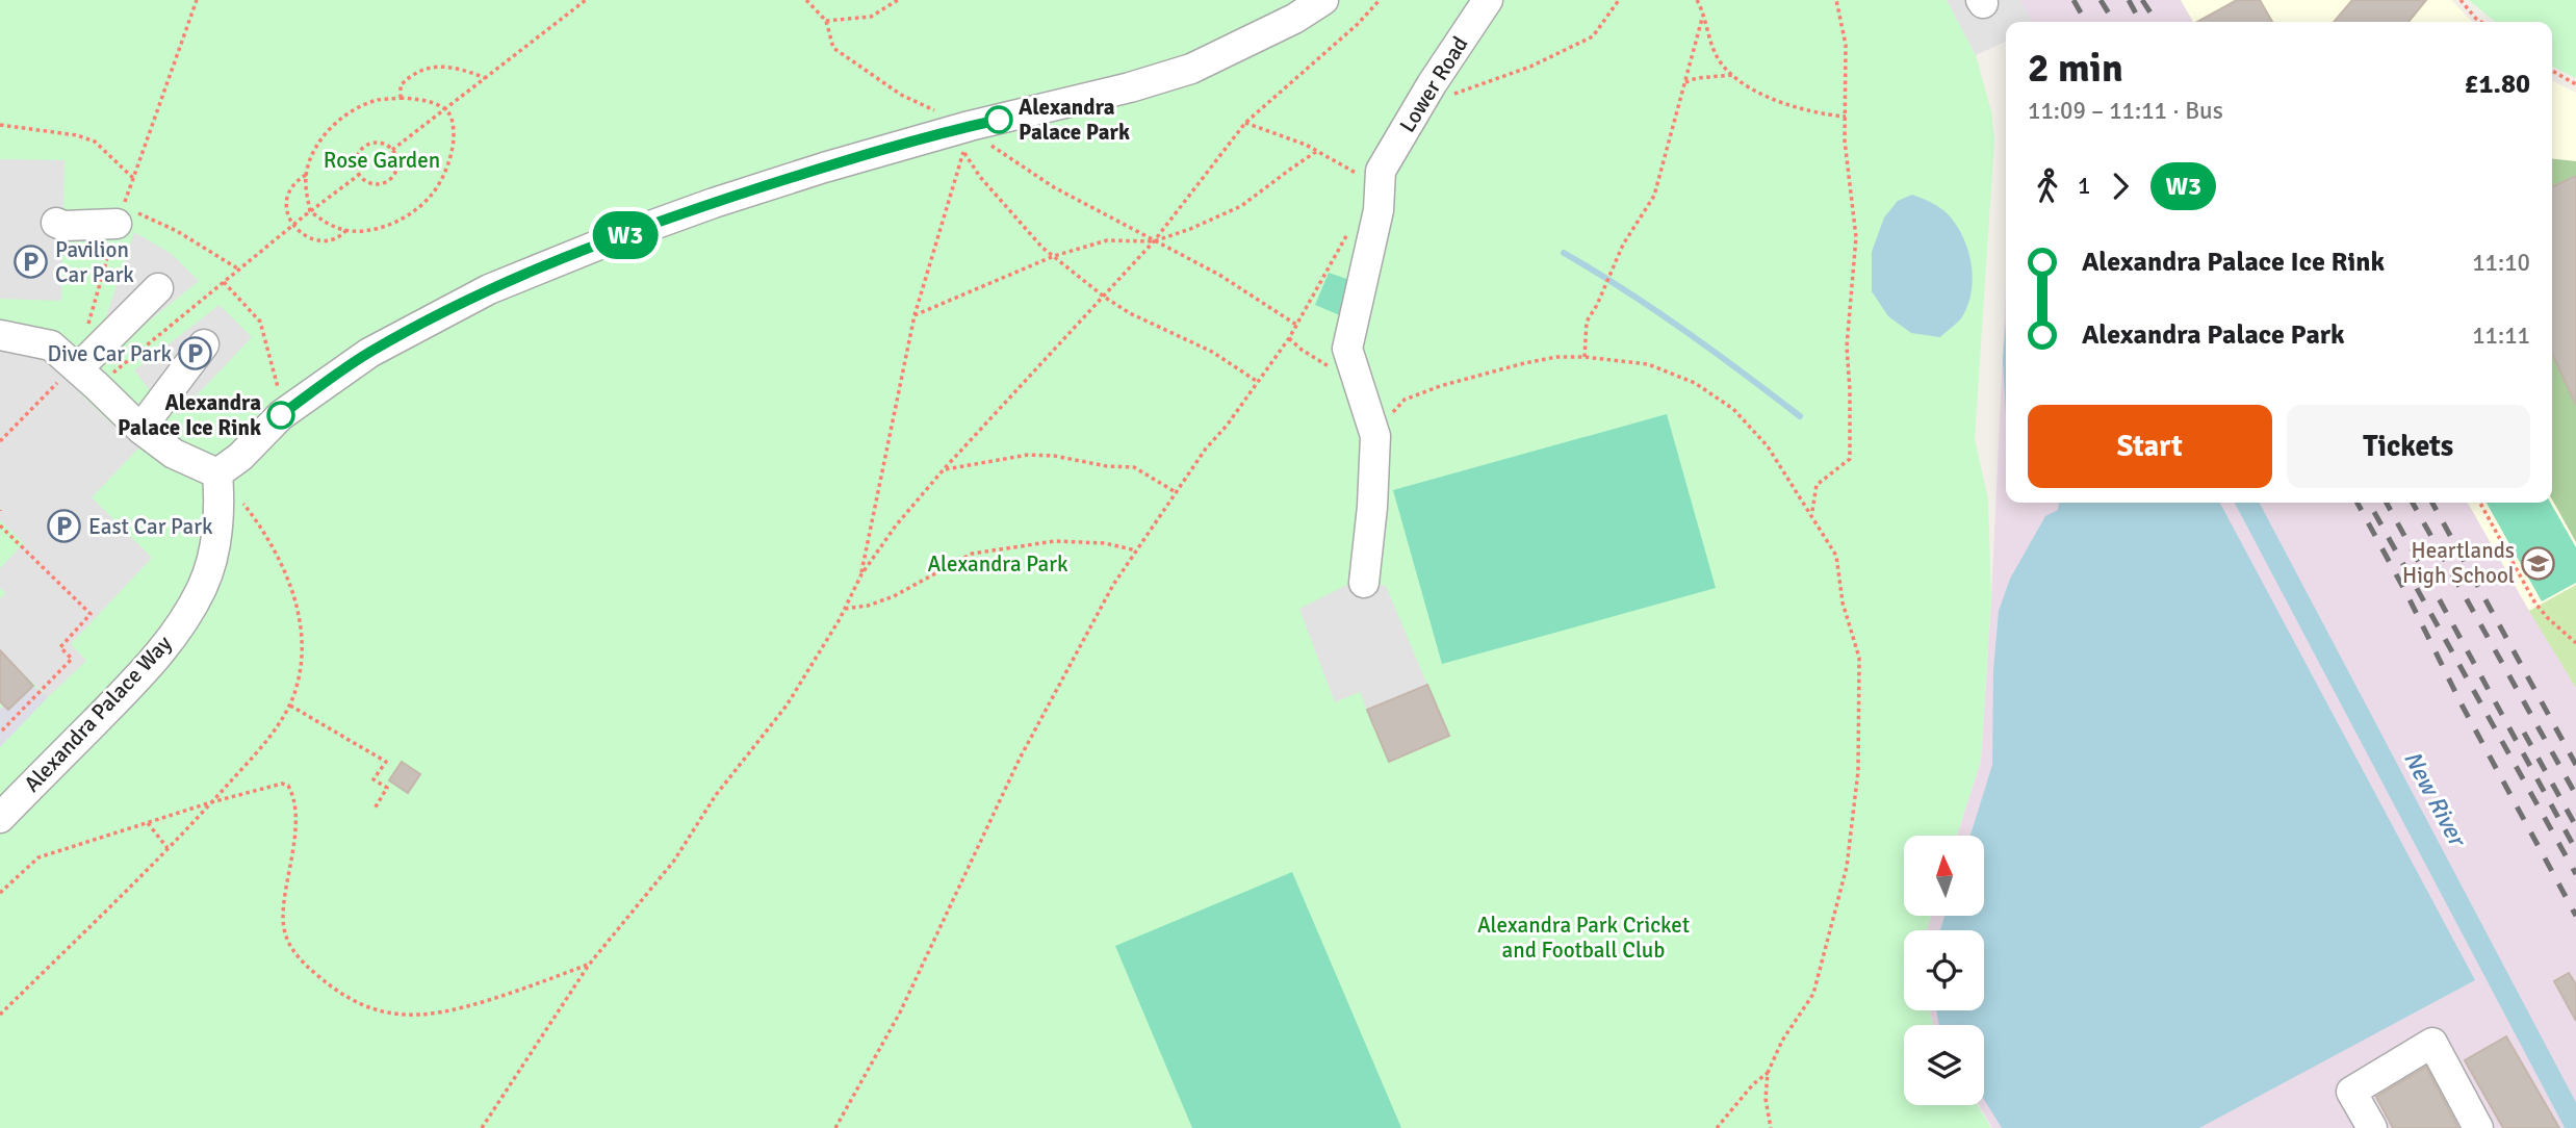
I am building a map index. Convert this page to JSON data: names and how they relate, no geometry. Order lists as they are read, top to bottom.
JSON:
{
  "streets": {
    "street": ["Lower Road", "Alexandra Palace Way"]
  },
  "water": ["New River"],
  "parks": ["Rose Garden", "Alexandra Park", "Alexandra Park Cricket and Football Club"],
  "places": {
    "other": ["Alexandra Palace Park", "Alexandra Palace Ice Rink"],
    "parking": ["Pavilion Car Park", "Dive Car Park", "East Car Park"],
    "school or university": ["Heartlands High School"]
  },
  "lines": ["bus line W3"],
  "north": "top",
  "page": {
    "on_map": "W3",
    "heading": ["2 min", "11:09 – 11:11 · Bus", "£1.80"],
    "legs": ["1", "W3"],
    "list": [
      {
        "name": "Alexandra Palace Ice Rink",
        "value": "11:10"
      },
      {
        "name": "Alexandra Palace Park",
        "value": "11:11"
      }
    ],
    "buttons": ["Start", "Tickets"]
  }
}
